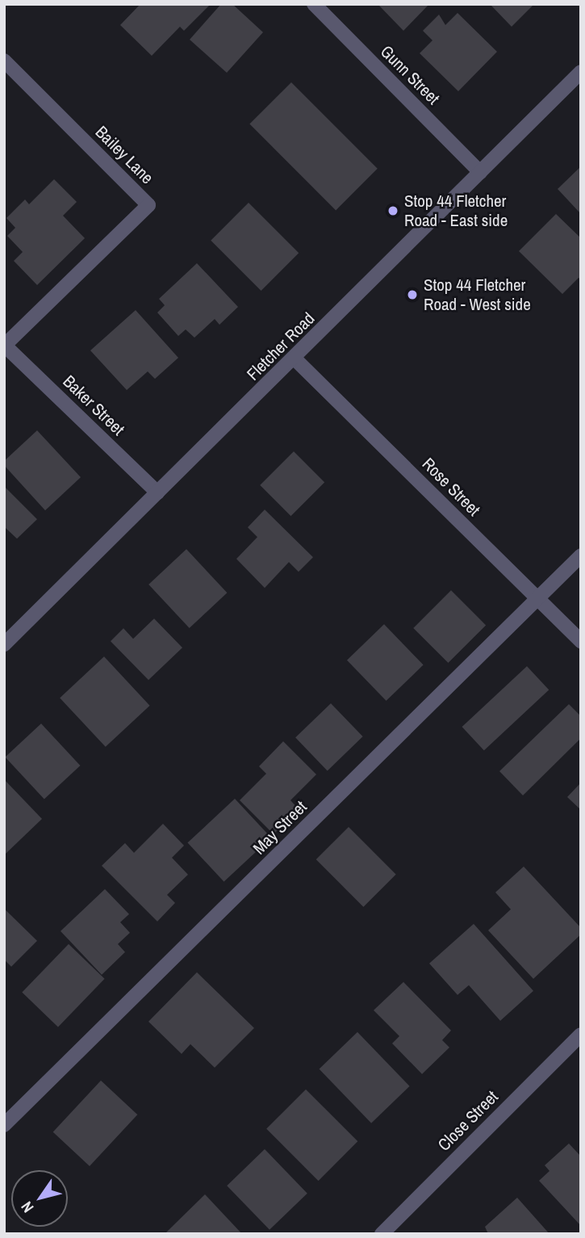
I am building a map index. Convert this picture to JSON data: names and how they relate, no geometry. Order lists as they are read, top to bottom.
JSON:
{
  "streets": {
    "street": [
      "Gunn Street",
      "Bailey Lane",
      "Fletcher Road",
      "Baker Street",
      "Rose Street",
      "May Street",
      "Close Street"
    ]
  },
  "crossings": [
    ["Gunn Street", "Fletcher Road"],
    ["Bailey Lane", "Baker Street"],
    ["Fletcher Road", "Baker Street"],
    ["Fletcher Road", "Rose Street"],
    ["Rose Street", "May Street"]
  ],
  "places": ["Stop 44 Fletcher Road - East side", "Stop 44 Fletcher Road - West side"],
  "north": "bottom left"
}
